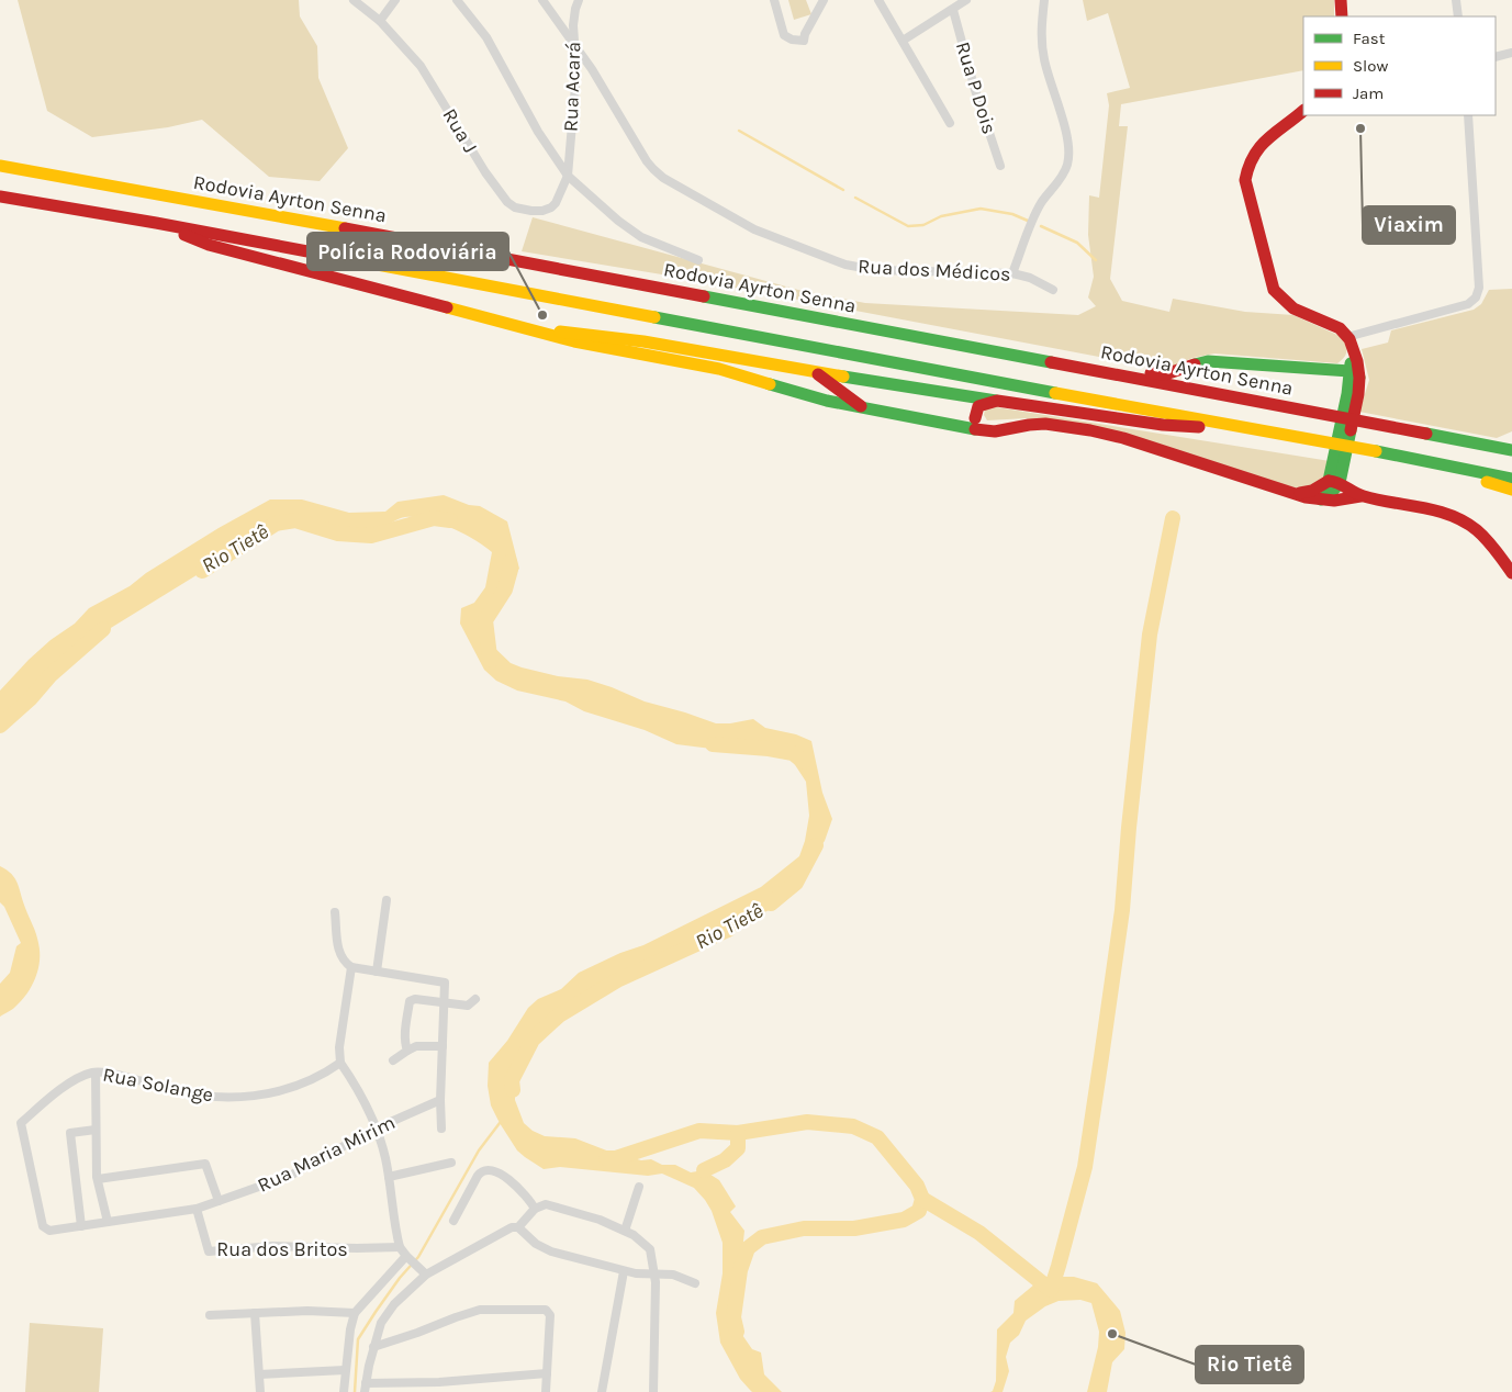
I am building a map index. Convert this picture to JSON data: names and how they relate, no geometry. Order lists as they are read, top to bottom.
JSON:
{
  "streets": {
    "main road": ["Rodovia Ayrton Senna"],
    "street": [
      "Rua Acará",
      "Rua P Dois",
      "Rua J",
      "Rua dos Médicos",
      "Rua Solange",
      "Rua Maria Mirim",
      "Rua dos Britos"
    ]
  },
  "crossings": [
    ["Rua Acará", "Rua J"],
    ["Rua Acará", "Rua dos Médicos"],
    ["Rua Solange", "Rua Maria Mirim"],
    ["Rua Maria Mirim", "Rua dos Britos"]
  ],
  "water": ["Rio Tietê"],
  "places": ["Viaxim", "Polícia Rodoviária", "Rio Tietê"],
  "legend": ["Fast", "Slow", "Jam"]
}
